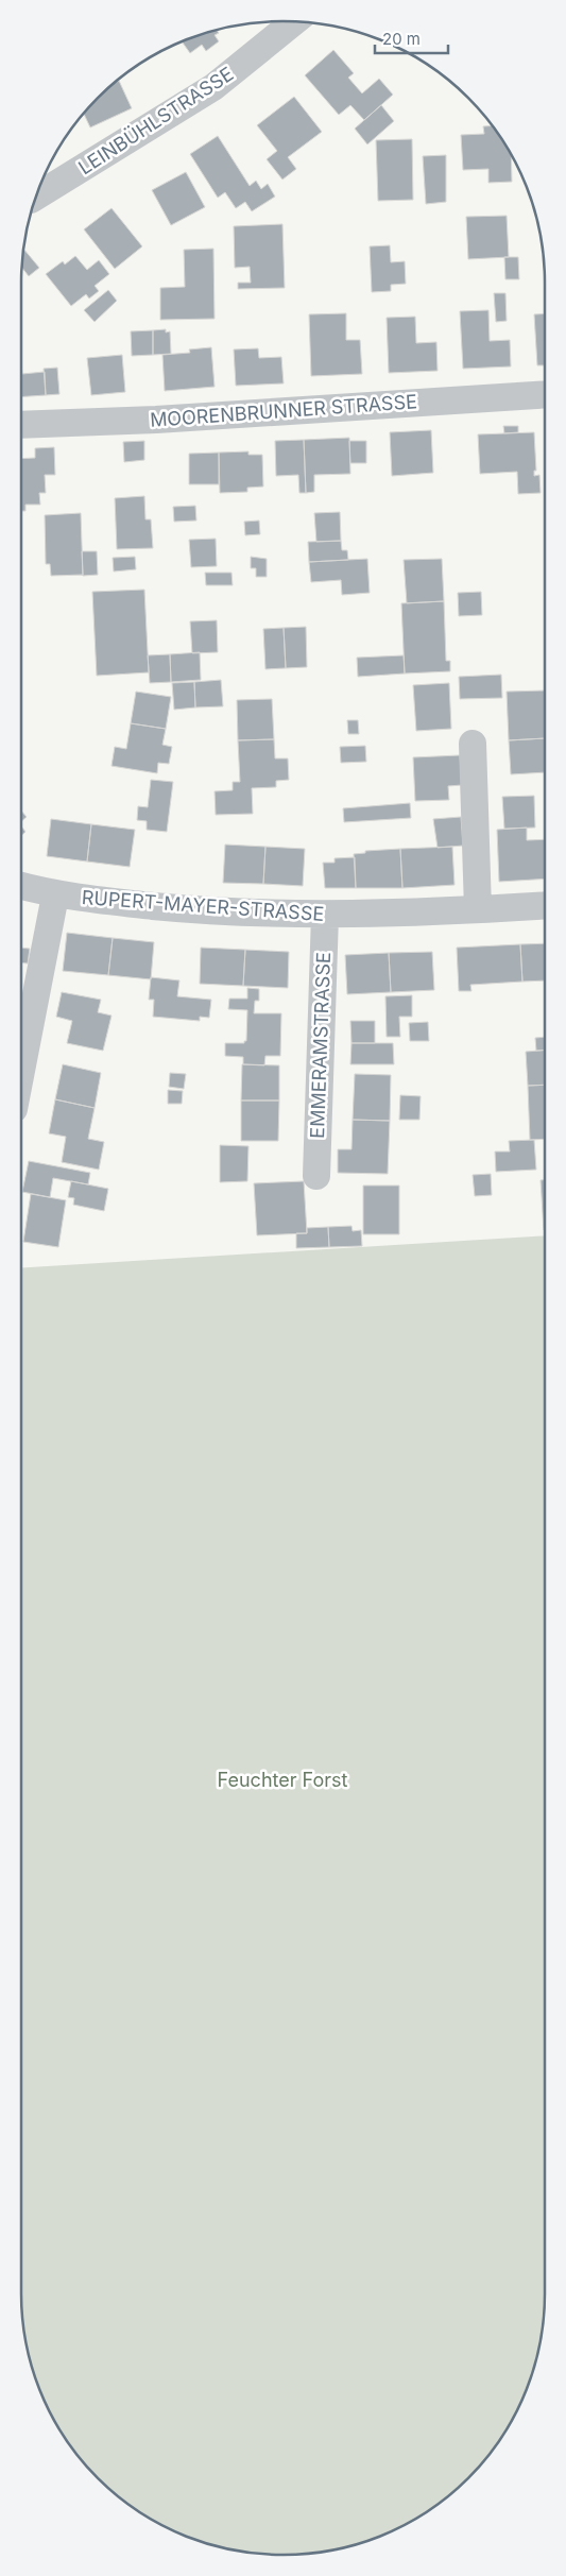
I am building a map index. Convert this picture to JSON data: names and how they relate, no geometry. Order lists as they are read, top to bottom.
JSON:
{
  "streets": {
    "street": [
      "LEINBÜHLSTRASSE",
      "MOORENBRUNNER STRASSE",
      "RUPERT-MAYER-STRASSE",
      "EMMERAMSTRASSE"
    ]
  },
  "crossings": [
    ["RUPERT-MAYER-STRASSE", "EMMERAMSTRASSE"]
  ],
  "parks": ["Feuchter Forst"],
  "scale_bar": "20 m"
}
